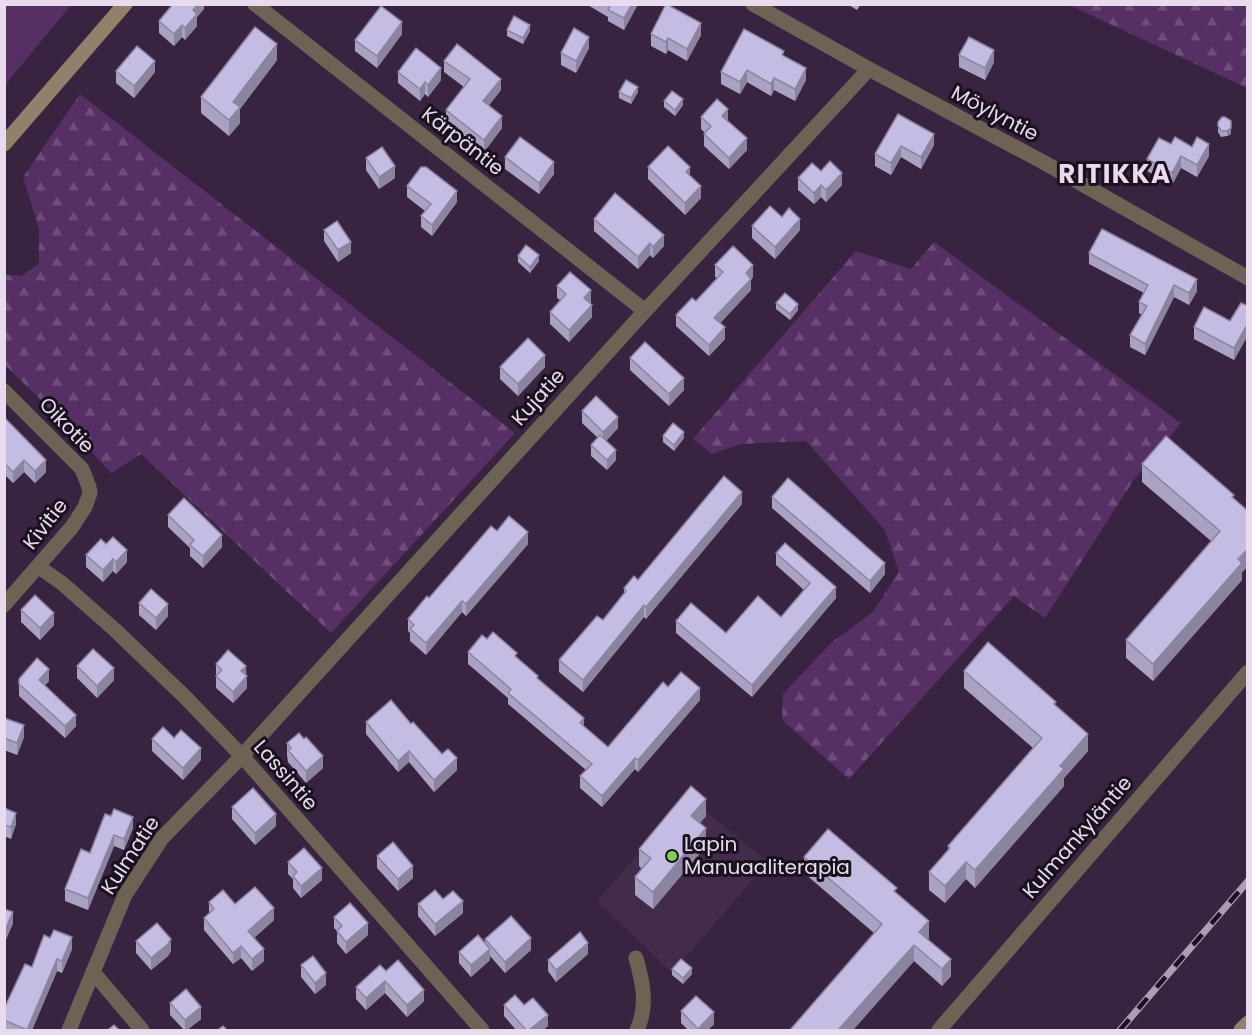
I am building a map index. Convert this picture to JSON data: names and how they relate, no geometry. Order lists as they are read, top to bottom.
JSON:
{
  "streets": {
    "street": [
      "Möylyntie",
      "Kärpäntie",
      "Kujatie",
      "Oikotie",
      "Kivitie",
      "Lassintie",
      "Kulmankyläntie",
      "Kulmatie"
    ]
  },
  "crossings": [
    ["Möylyntie", "Kujatie"],
    ["Kärpäntie", "Kujatie"],
    ["Kujatie", "Lassintie"],
    ["Kujatie", "Kulmatie"],
    ["Oikotie", "Kivitie"],
    ["Kivitie", "Lassintie"],
    ["Lassintie", "Kulmatie"]
  ],
  "districts": ["RITIKKA"],
  "places": ["Lapin Manuaaliterapia"]
}
